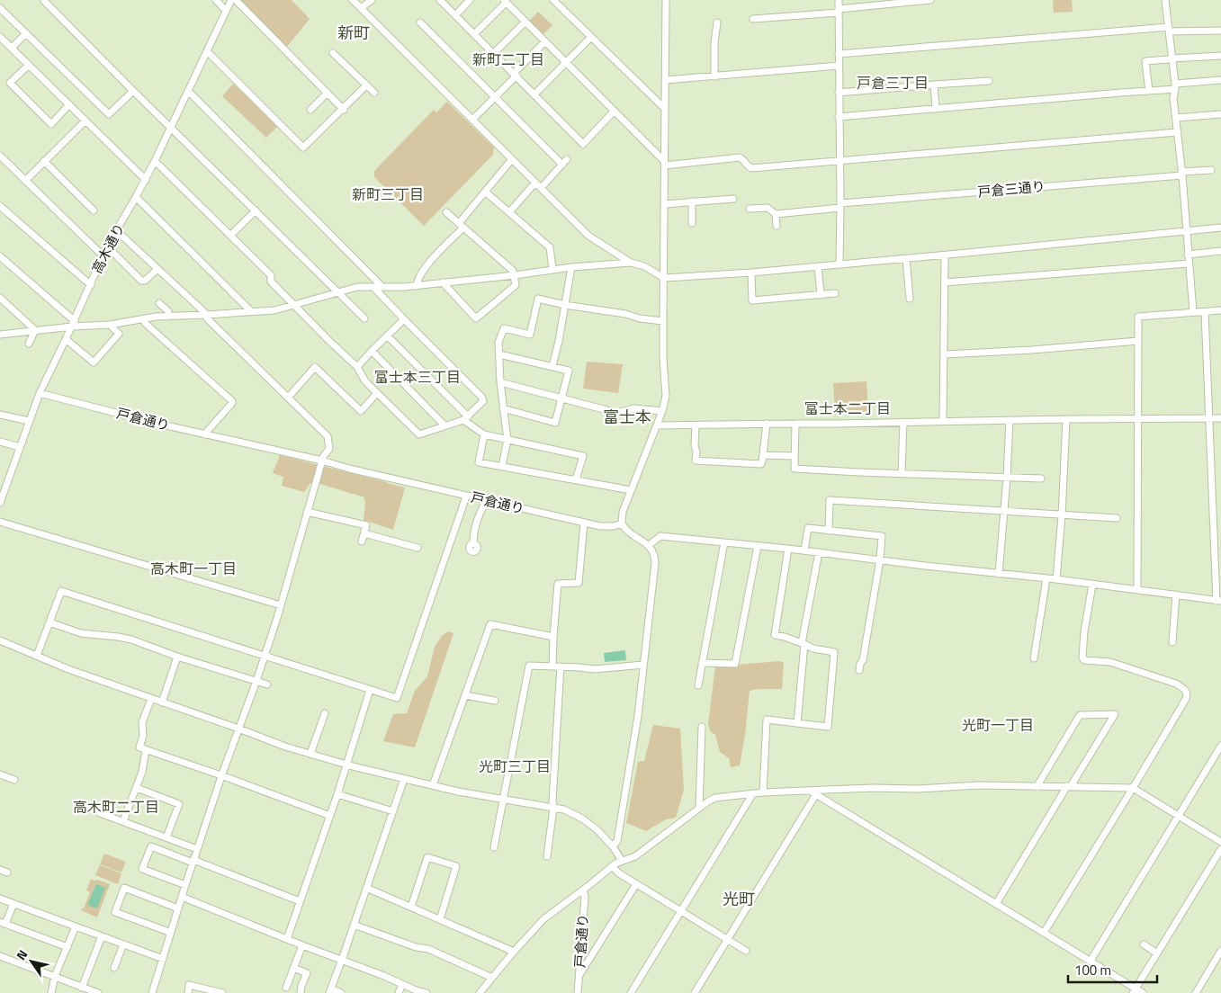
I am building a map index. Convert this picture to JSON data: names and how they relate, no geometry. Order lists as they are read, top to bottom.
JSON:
{
  "streets": {
    "street": ["戸倉三通り", "高木通り", "戸倉通り"]
  },
  "crossings": [
    ["高木通り", "戸倉通り"]
  ],
  "districts": [
    "新町",
    "新町二丁目",
    "戸倉三丁目",
    "新町三丁目",
    "富士本三丁目",
    "富士本二丁目",
    "富士本",
    "高木町一丁目",
    "光町一丁目",
    "光町三丁目",
    "高木町二丁目",
    "光町"
  ],
  "scale_bar": "100 m",
  "north": "top left"
}
